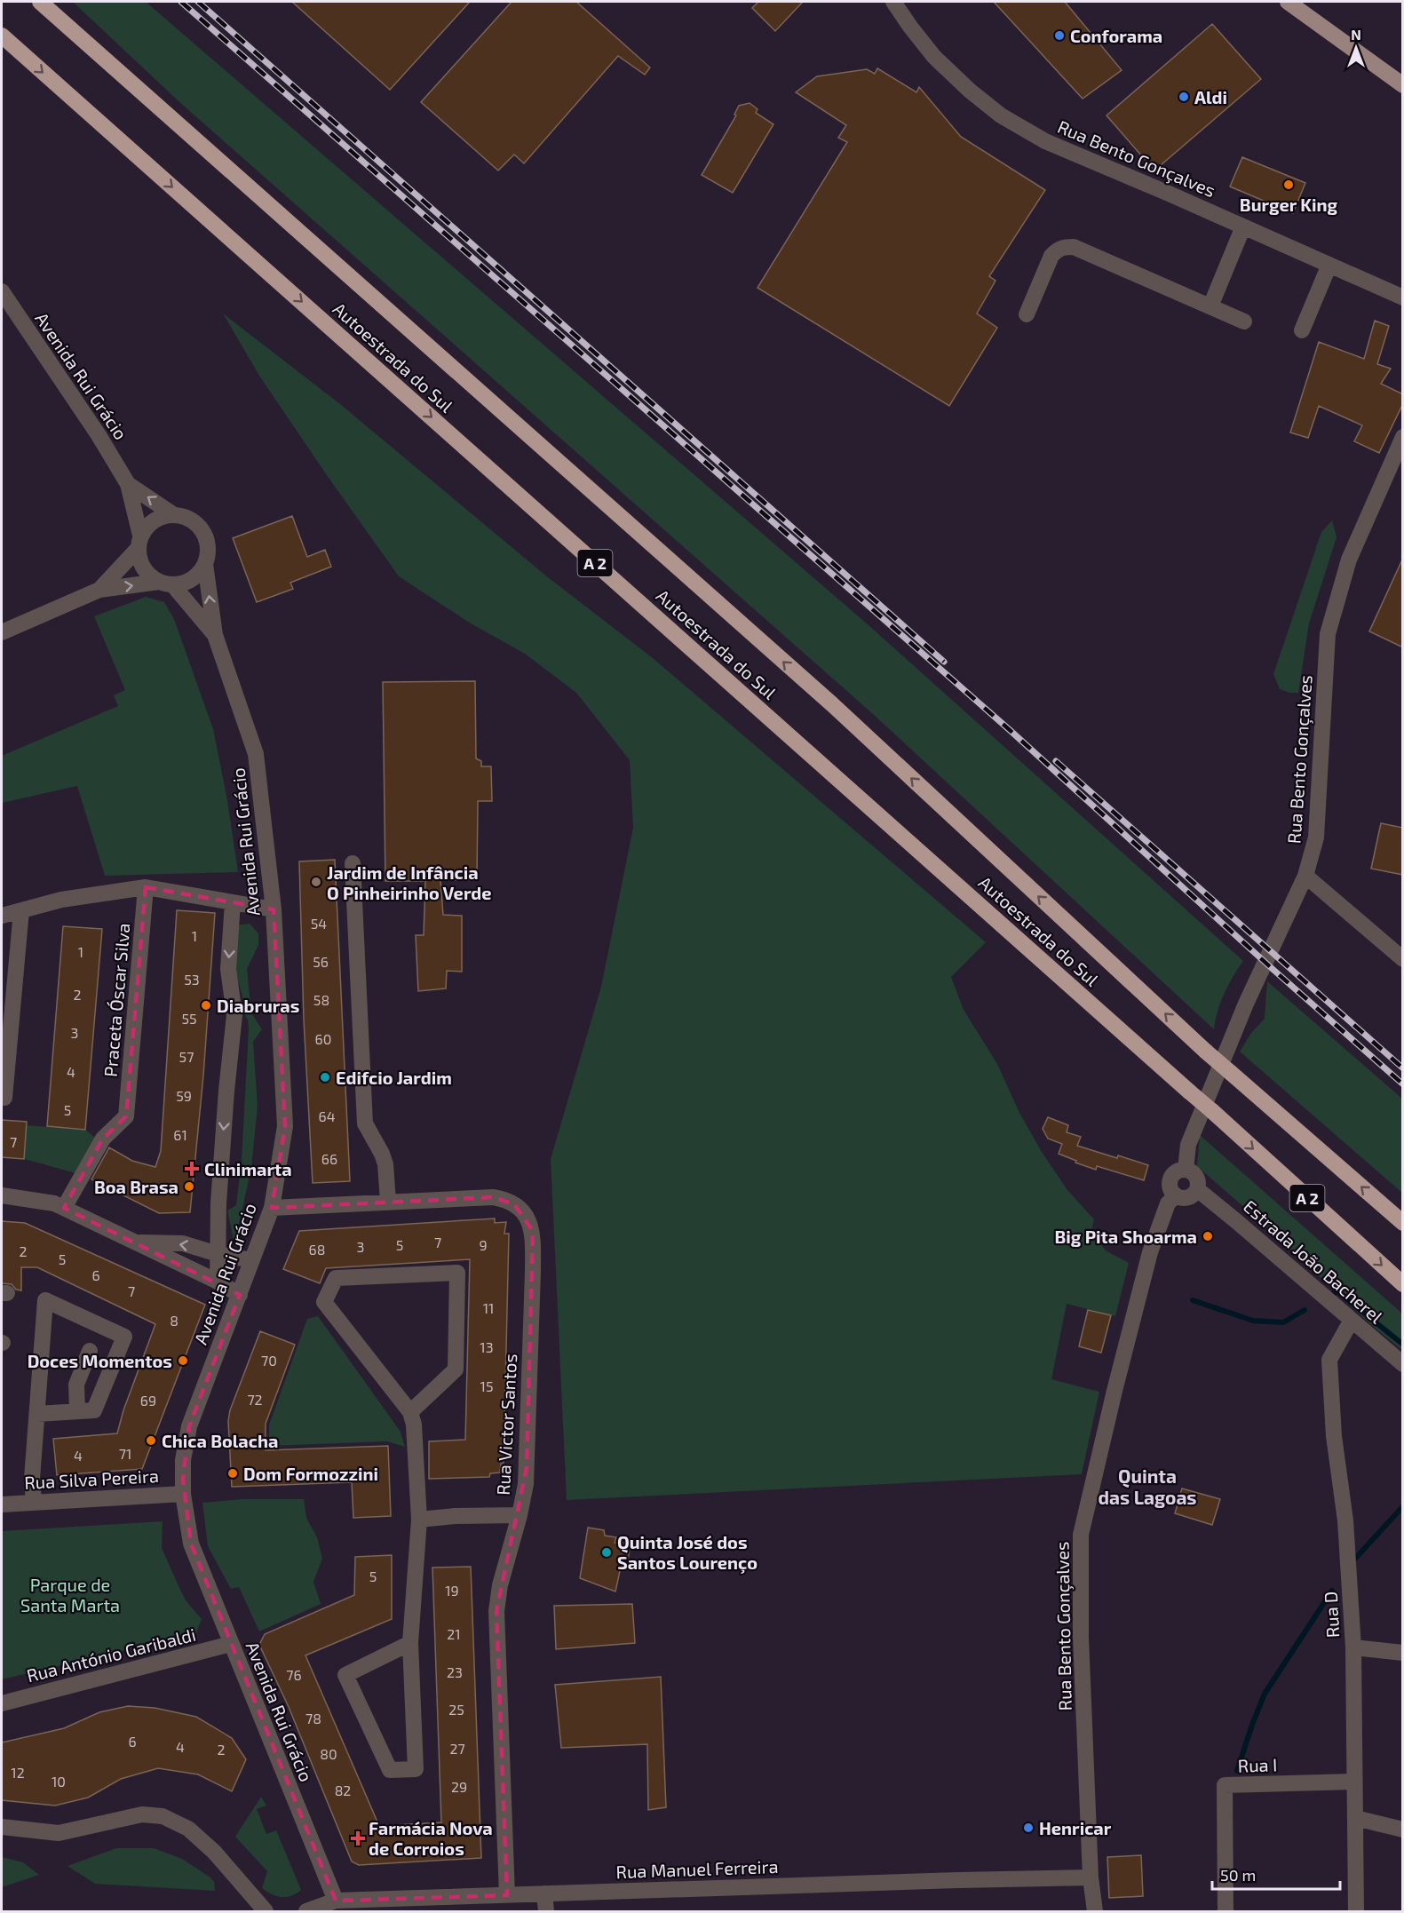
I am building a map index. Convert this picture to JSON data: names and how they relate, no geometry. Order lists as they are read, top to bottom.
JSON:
{
  "streets": {
    "highway": ["Autoestrada do Sul", "A 2"],
    "street": [
      "Rua Bento Gonçalves",
      "Avenida Rui Grácio",
      "Praceta Óscar Silva",
      "Estrada João Bacherel",
      "Rua Victor Santos",
      "Rua Silva Pereira",
      "Rua D",
      "Rua António Garibaldi",
      "Rua I",
      "Rua Manuel Ferreira"
    ]
  },
  "crossings": [
    ["Rua Bento Gonçalves", "Estrada João Bacherel"],
    ["Rua Bento Gonçalves", "Rua Manuel Ferreira"],
    ["Avenida Rui Grácio", "Rua Victor Santos"],
    ["Avenida Rui Grácio", "Rua Silva Pereira"],
    ["Avenida Rui Grácio", "Rua António Garibaldi"],
    ["Avenida Rui Grácio", "Rua Manuel Ferreira"],
    ["Estrada João Bacherel", "Rua D"],
    ["Rua Victor Santos", "Rua Manuel Ferreira"],
    ["Rua D", "Rua I"]
  ],
  "districts": ["Quinta das Lagoas"],
  "parks": ["Parque de Santa Marta"],
  "places": {
    "other": [
      "Conforama",
      "Aldi",
      "Burger King",
      "Jardim de Infância O Pinheirinho Verde",
      "Diabruras",
      "Edifcio Jardim",
      "Boa Brasa",
      "Big Pita Shoarma",
      "Doces Momentos",
      "Chica Bolacha",
      "Dom Formozzini",
      "Quinta José dos Santos Lourenço",
      "Henricar"
    ],
    "health": ["Clinimarta", "Farmácia Nova de Corroios"]
  },
  "house_numbers": [
    "54",
    "1",
    "1",
    "56",
    "53",
    "2",
    "58",
    "55",
    "3",
    "60",
    "57",
    "4",
    "59",
    "5",
    "64",
    "61",
    "7",
    "66",
    "7",
    "5",
    "9",
    "3",
    "68",
    "2",
    "5",
    "6",
    "7",
    "11",
    "8",
    "13",
    "70",
    "15",
    "72",
    "69",
    "71",
    "4",
    "5",
    "19",
    "21",
    "23",
    "76",
    "25",
    "78",
    "6",
    "4",
    "27",
    "2",
    "80",
    "12",
    "10",
    "29",
    "82"
  ],
  "scale_bar": "50 m",
  "north": "top"
}
